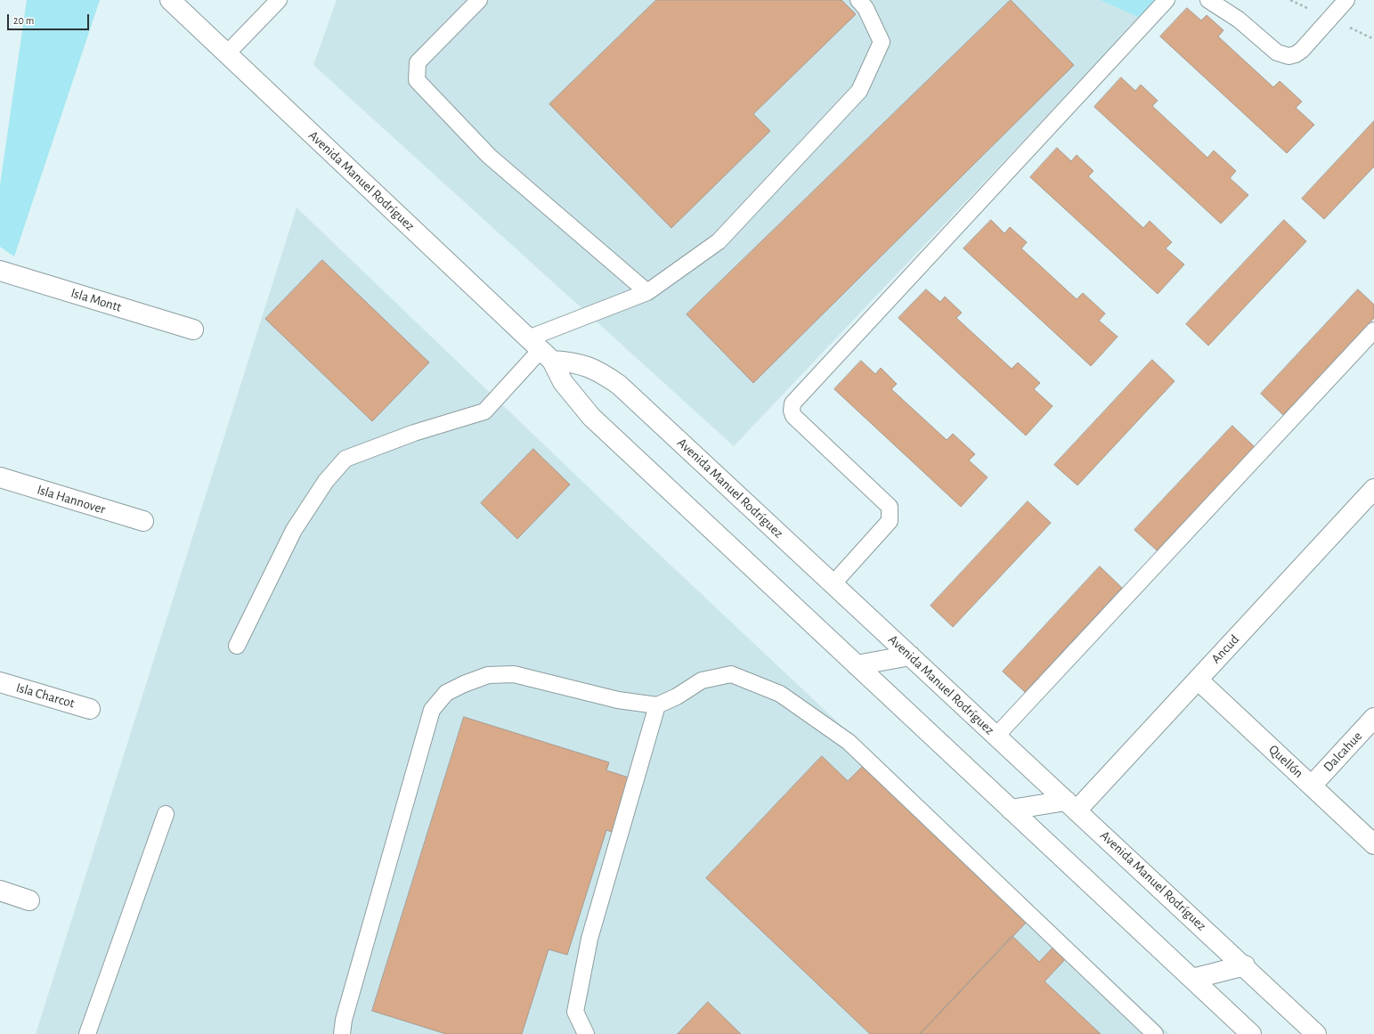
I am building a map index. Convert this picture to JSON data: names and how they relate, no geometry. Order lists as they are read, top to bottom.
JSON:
{
  "streets": {
    "main road": [
      "Avenida Manuel Rodríguez",
      "Isla Montt",
      "Isla Hannover",
      "Ancud",
      "Isla Charcot",
      "Dalcahue",
      "Quellón"
    ]
  },
  "crossings": [
    ["Avenida Manuel Rodríguez", "Ancud"],
    ["Ancud", "Quellón"],
    ["Dalcahue", "Quellón"]
  ],
  "scale_bar": "20 m"
}
